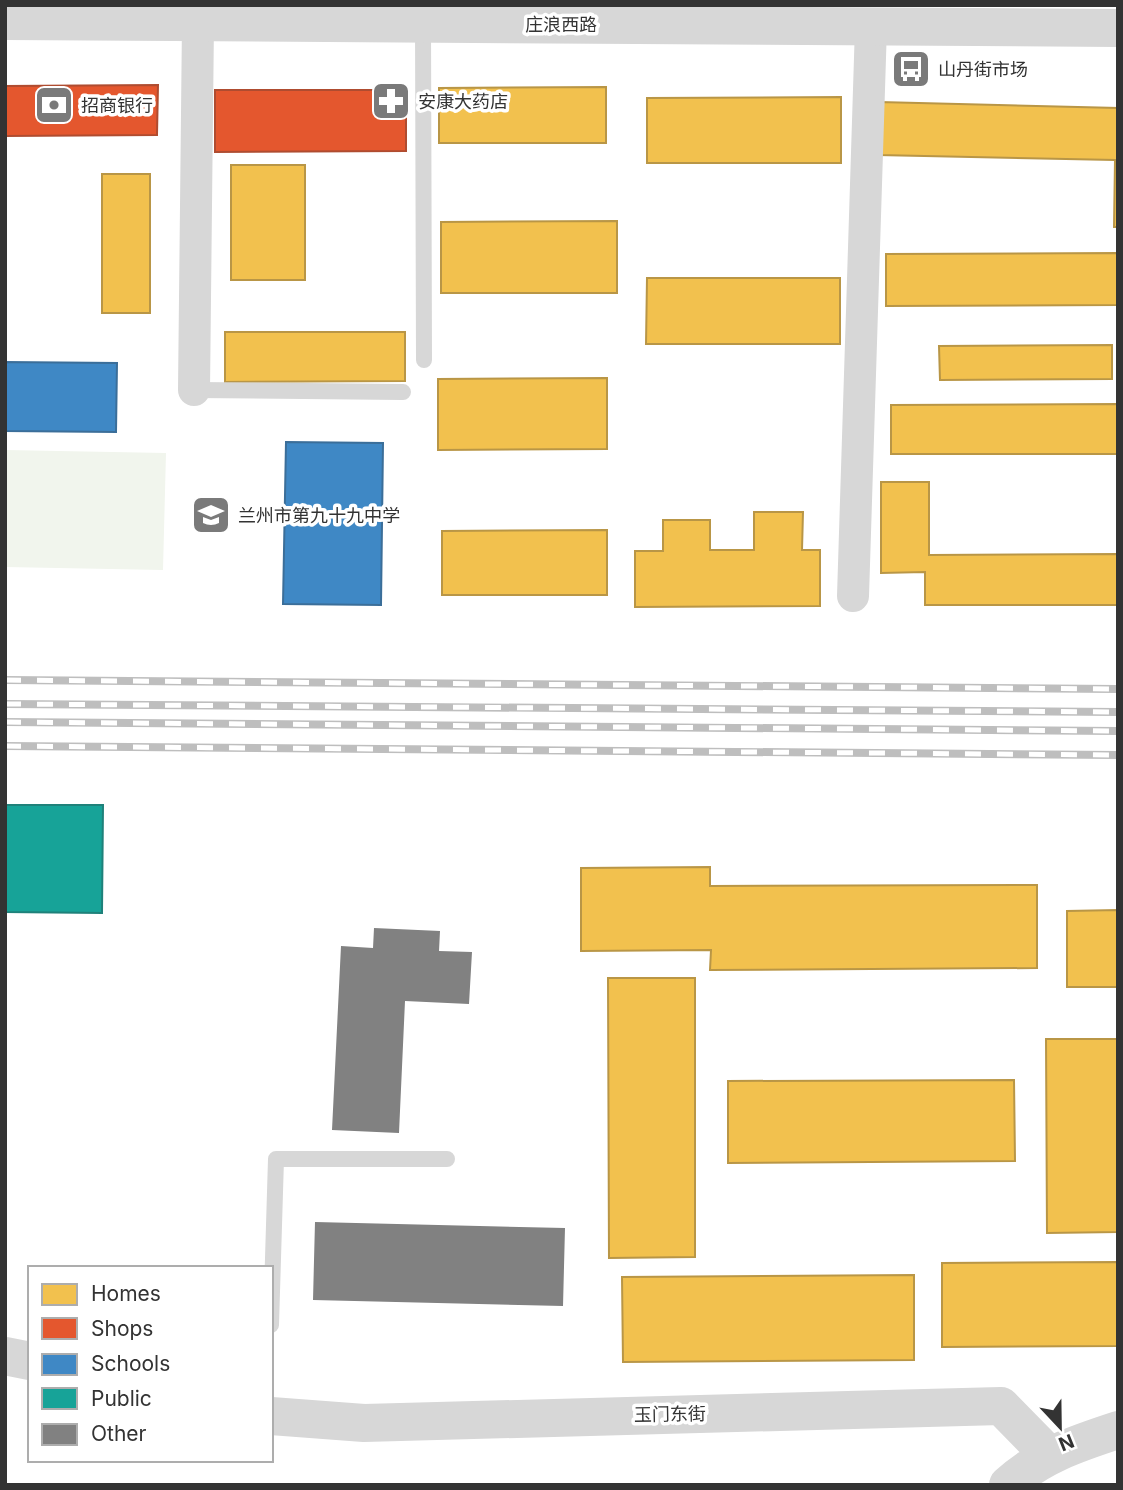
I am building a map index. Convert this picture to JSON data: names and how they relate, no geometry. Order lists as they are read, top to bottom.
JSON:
{
  "streets": {
    "street": ["庄浪西路", "玉门东街"]
  },
  "places": {
    "bus stop": ["山丹街市场"],
    "pharmacy": ["安康大药店"],
    "bank": ["招商银行"],
    "school or university": ["兰州市第九十九中学"]
  },
  "legend": [
    "Homes",
    "Shops",
    "Schools",
    "Public",
    "Other"
  ],
  "north": "bottom"
}
